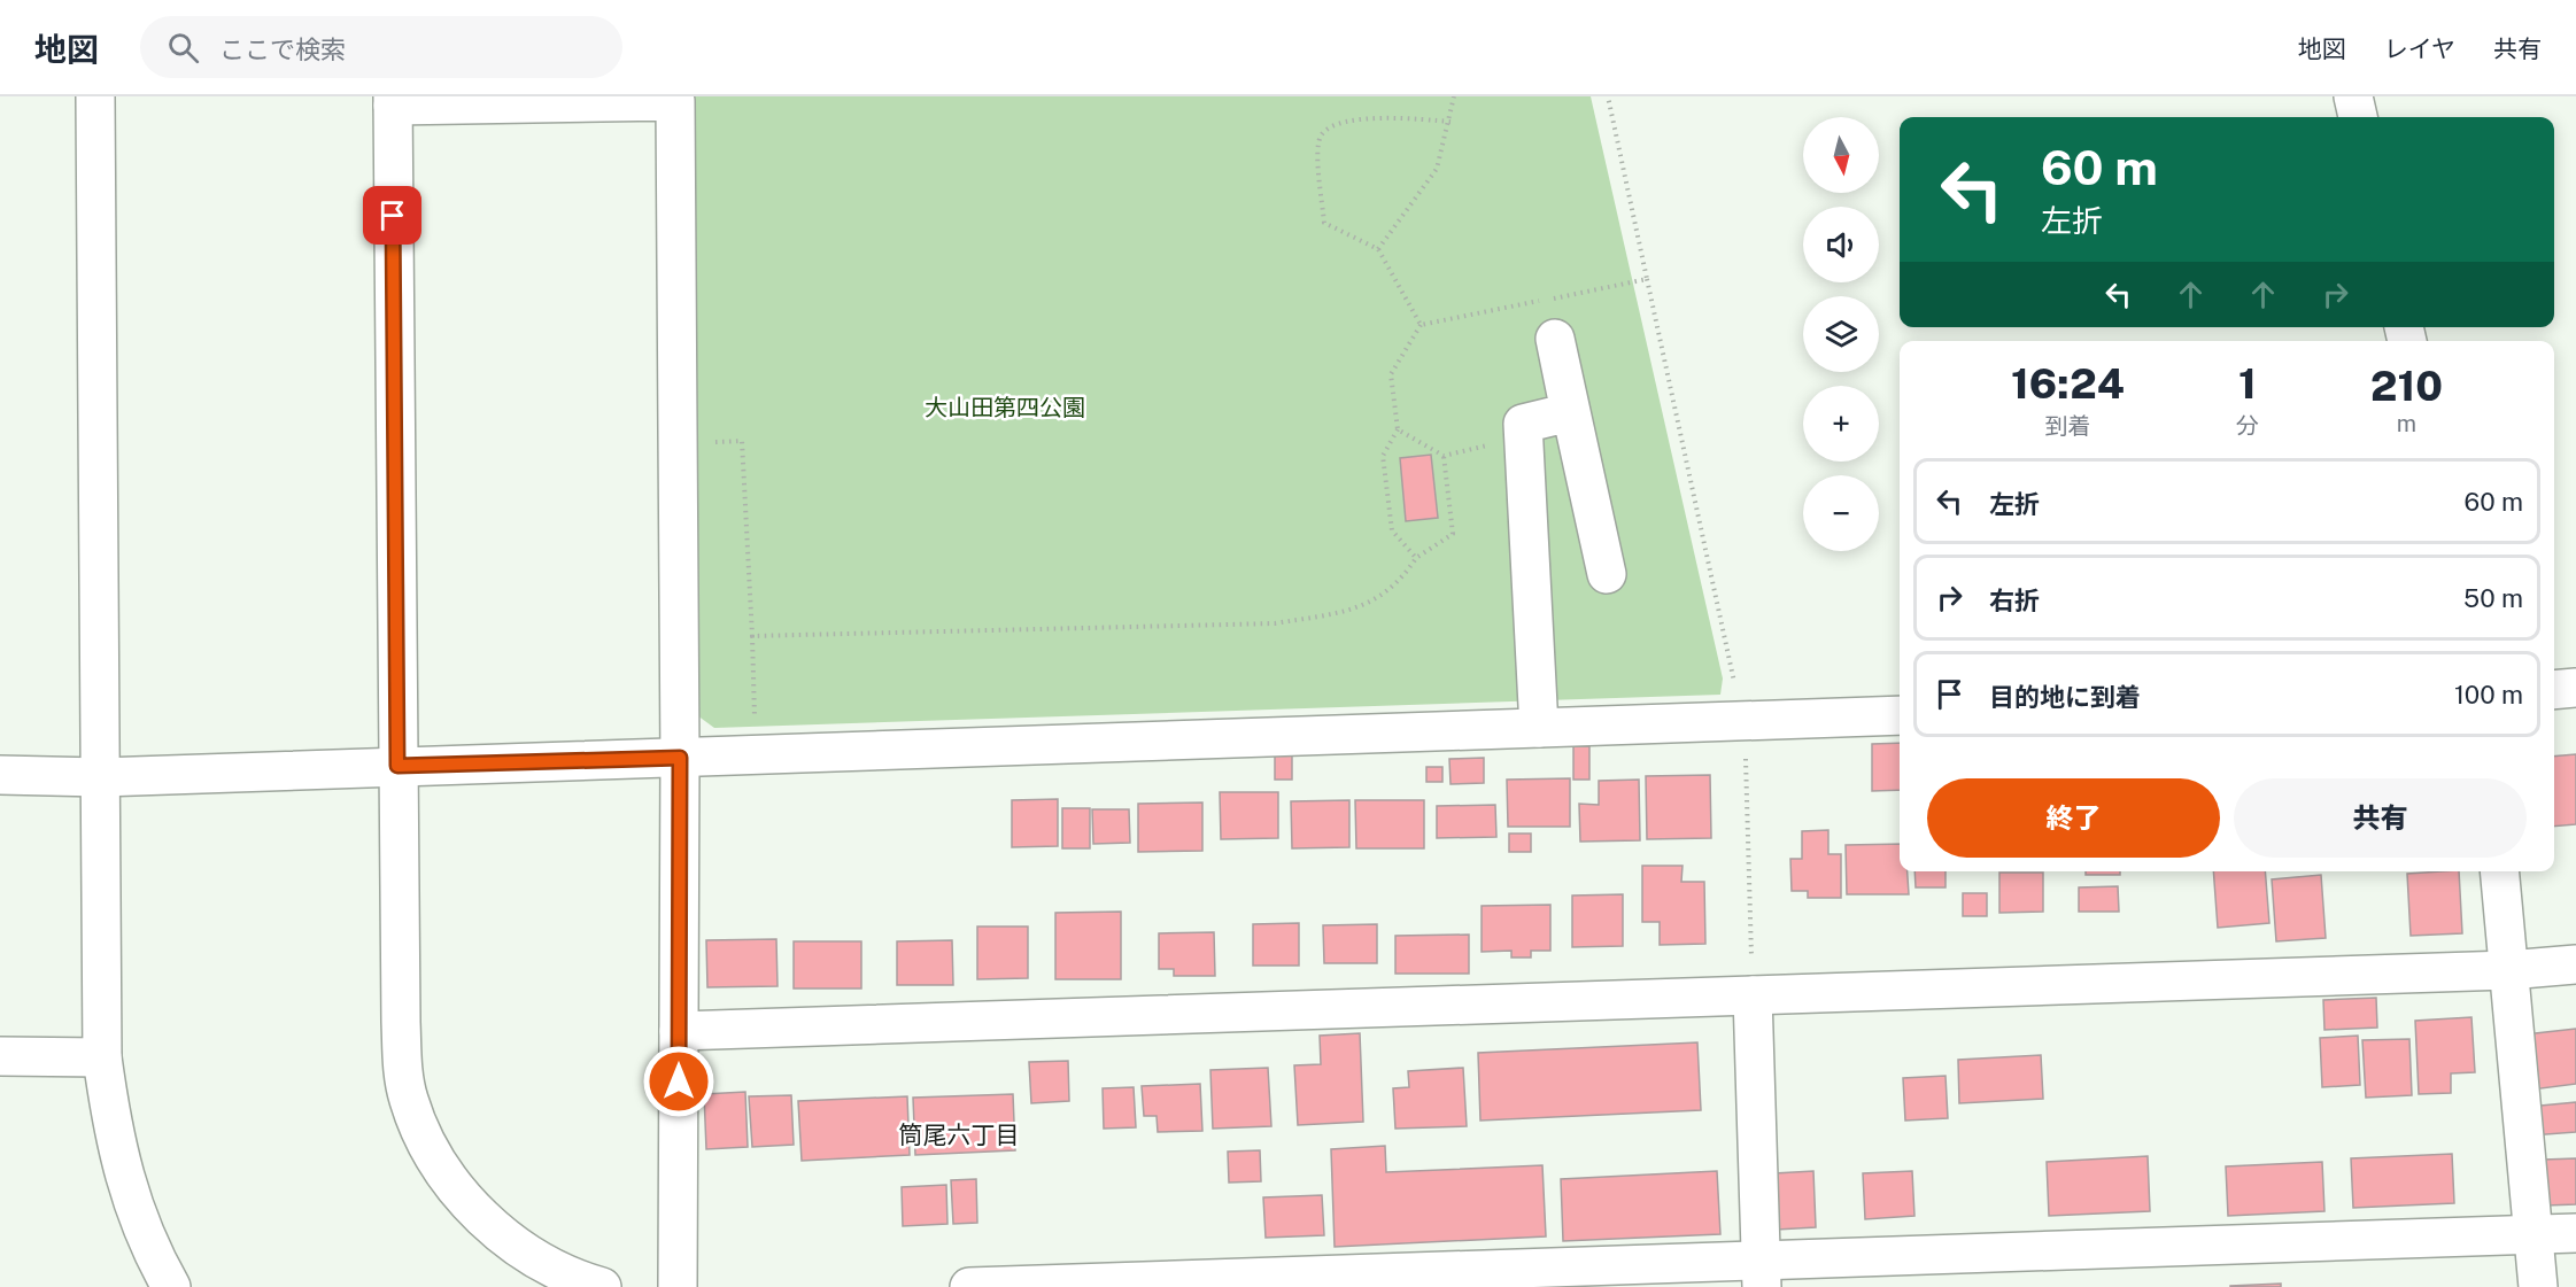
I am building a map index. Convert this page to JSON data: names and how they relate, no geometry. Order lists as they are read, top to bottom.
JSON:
{
  "districts": ["筒尾六丁目"],
  "parks": ["大山田第四公園"],
  "north": "bottom",
  "page": {
    "header": "地図",
    "search": "ここで検索",
    "nav": ["地図", "レイヤ", "共有"],
    "map_buttons": ["+", "−"],
    "turn": ["60 m", "左折"],
    "eta": [
      "16:24",
      "到着",
      "1",
      "分",
      "210",
      "m"
    ],
    "list": [
      {
        "name": "左折",
        "value": "60 m"
      },
      {
        "name": "右折",
        "value": "50 m"
      },
      {
        "name": "目的地に到着",
        "value": "100 m"
      }
    ],
    "buttons": ["終了", "共有"]
  }
}
